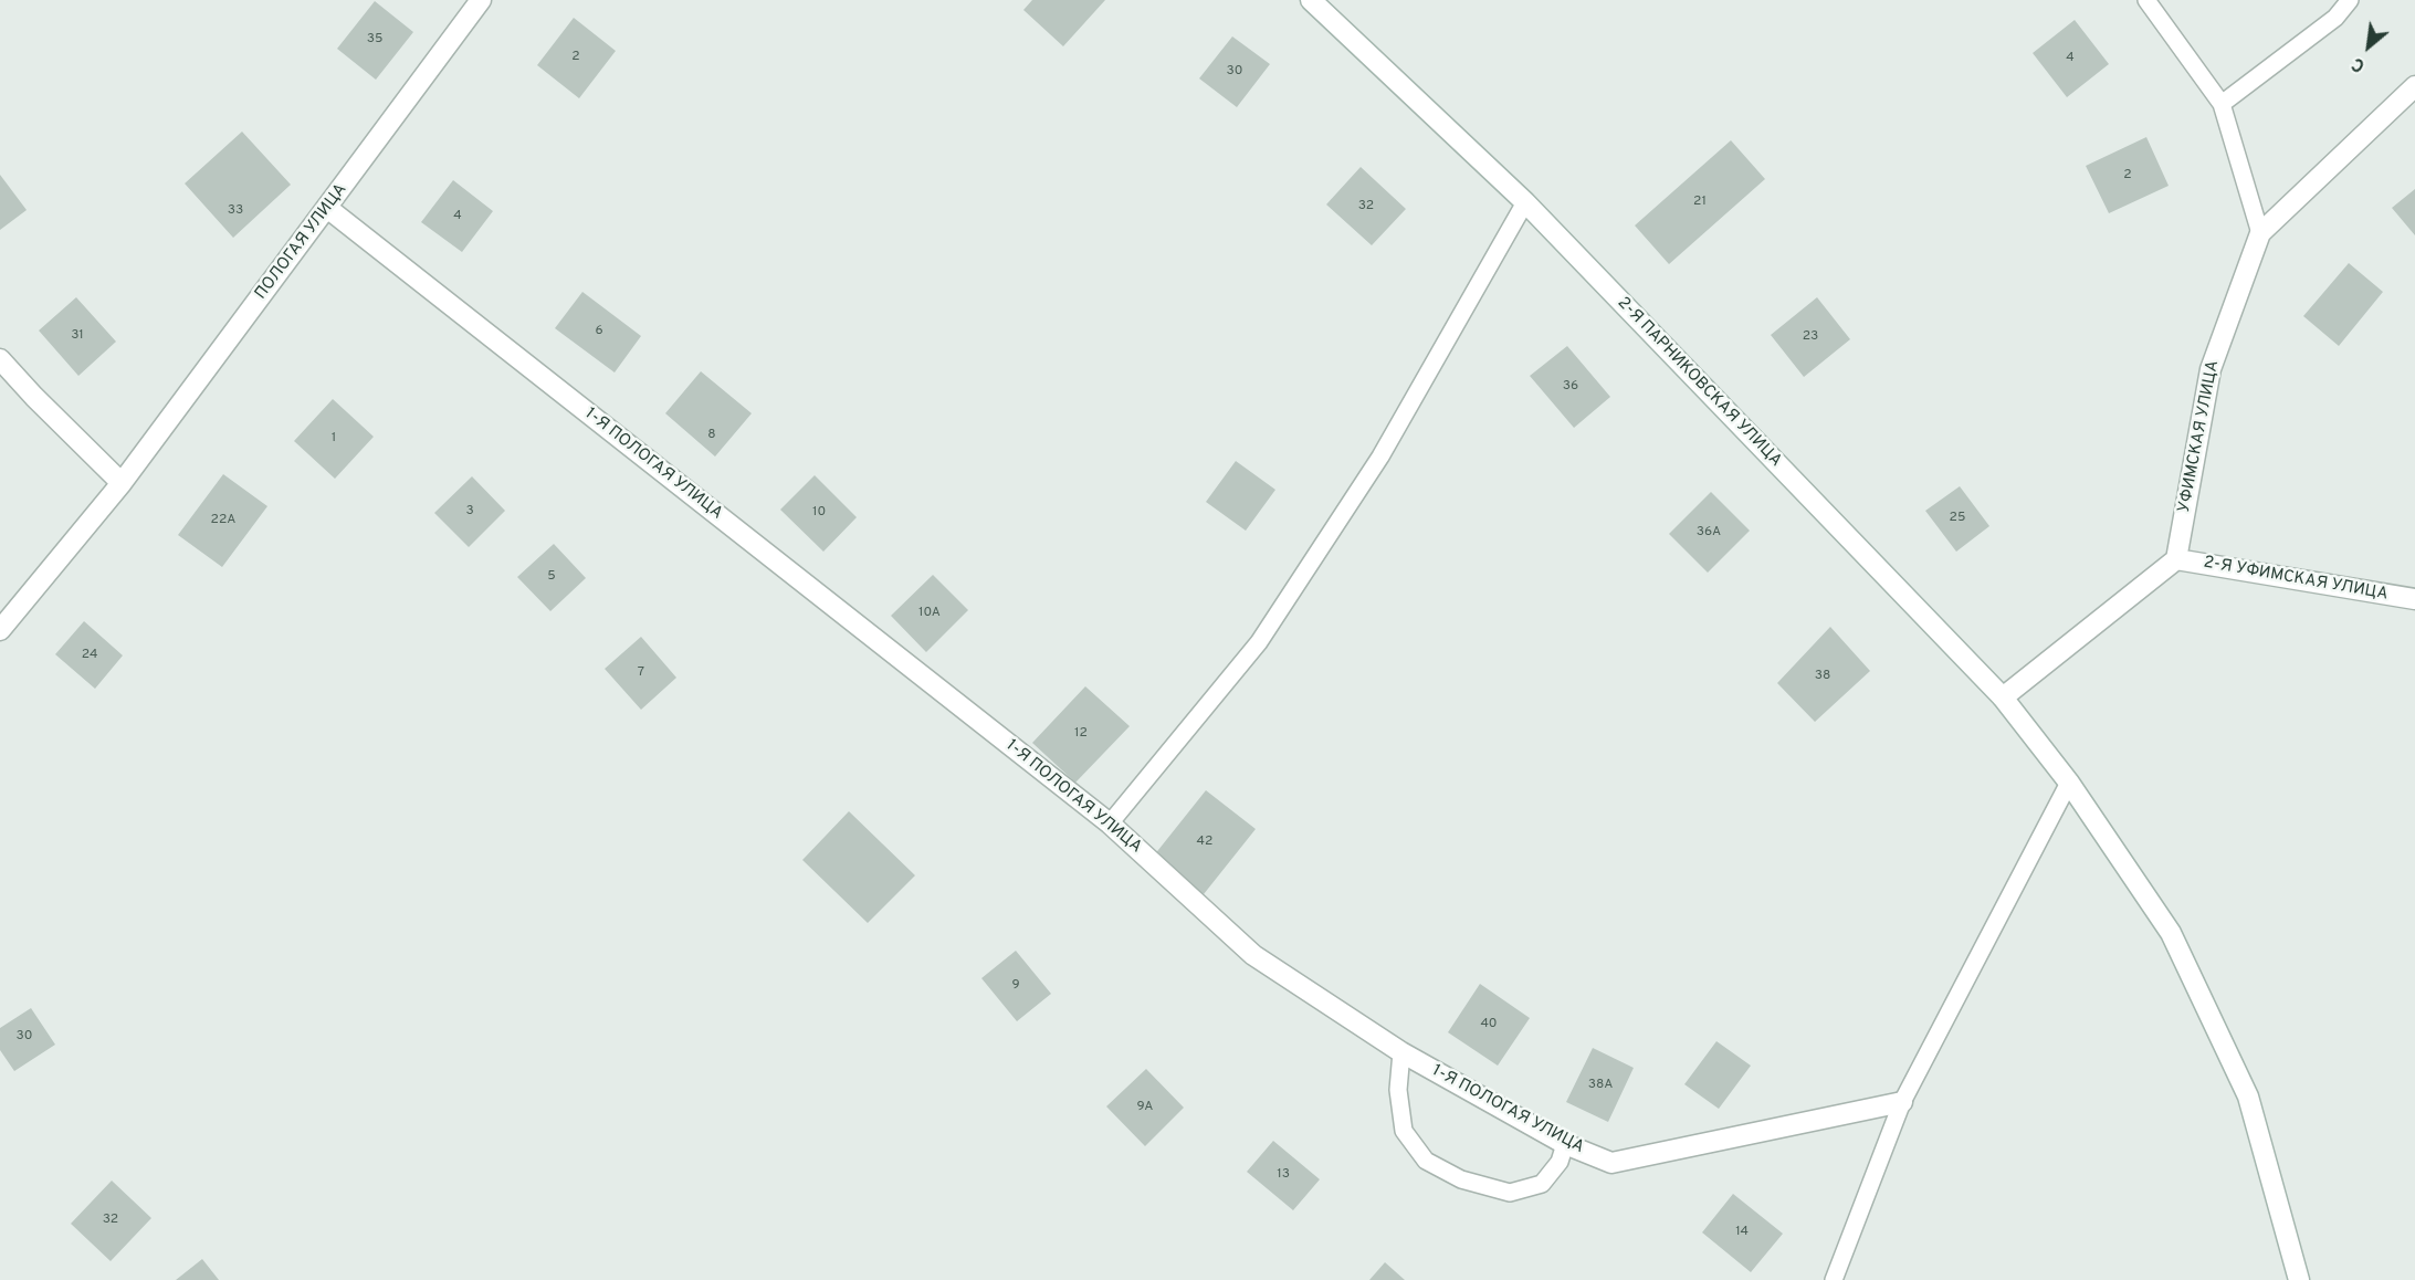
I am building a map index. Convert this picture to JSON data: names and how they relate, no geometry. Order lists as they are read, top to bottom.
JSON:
{
  "streets": {
    "street": [
      "ПОЛОГАЯ УЛИЦА",
      "2-Я ПАРНИКОВСКАЯ УЛИЦА",
      "УФИМСКАЯ УЛИЦА",
      "1-Я ПОЛОГАЯ УЛИЦА",
      "2-Я УФИМСКАЯ УЛИЦА"
    ]
  },
  "crossings": [
    ["ПОЛОГАЯ УЛИЦА", "1-Я ПОЛОГАЯ УЛИЦА"],
    ["УФИМСКАЯ УЛИЦА", "2-Я УФИМСКАЯ УЛИЦА"]
  ],
  "house_numbers": [
    "35",
    "2",
    "4",
    "30",
    "2",
    "21",
    "32",
    "33",
    "4",
    "6",
    "31",
    "23",
    "36",
    "8",
    "1",
    "3",
    "10",
    "25",
    "22А",
    "36А",
    "5",
    "10А",
    "24",
    "7",
    "38",
    "12",
    "42",
    "9",
    "40",
    "30",
    "38А",
    "9А",
    "13",
    "32",
    "14"
  ],
  "north": "bottom left"
}
